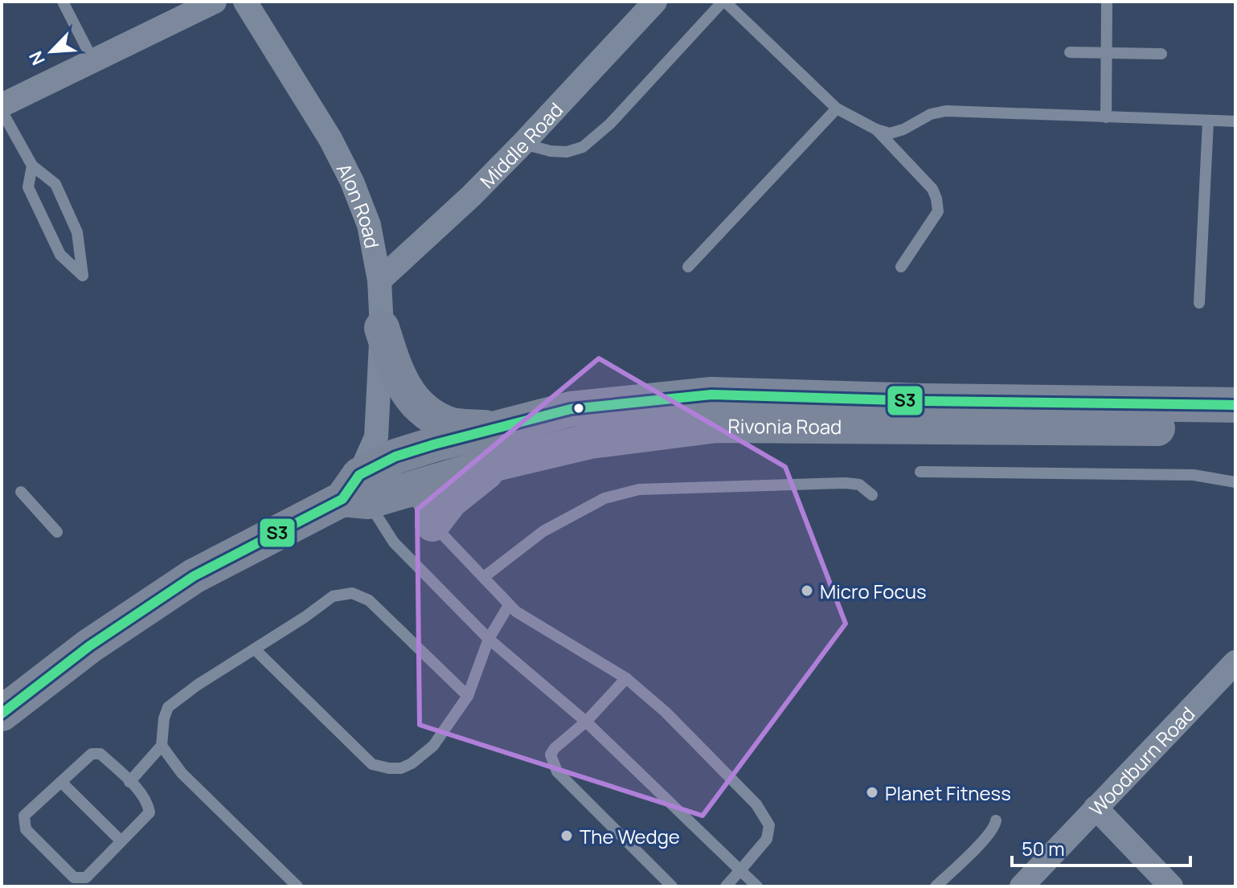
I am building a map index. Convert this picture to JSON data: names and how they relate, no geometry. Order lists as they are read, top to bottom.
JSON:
{
  "streets": {
    "main road": ["Rivonia Road"],
    "street": ["Middle Road", "Alon Road", "Woodburn Road"]
  },
  "crossings": [
    ["Middle Road", "Alon Road"],
    ["Alon Road", "Rivonia Road"]
  ],
  "places": ["Micro Focus", "Planet Fitness", "The Wedge"],
  "lines": ["transit line S3"],
  "scale_bar": "50 m",
  "north": "bottom left"
}
